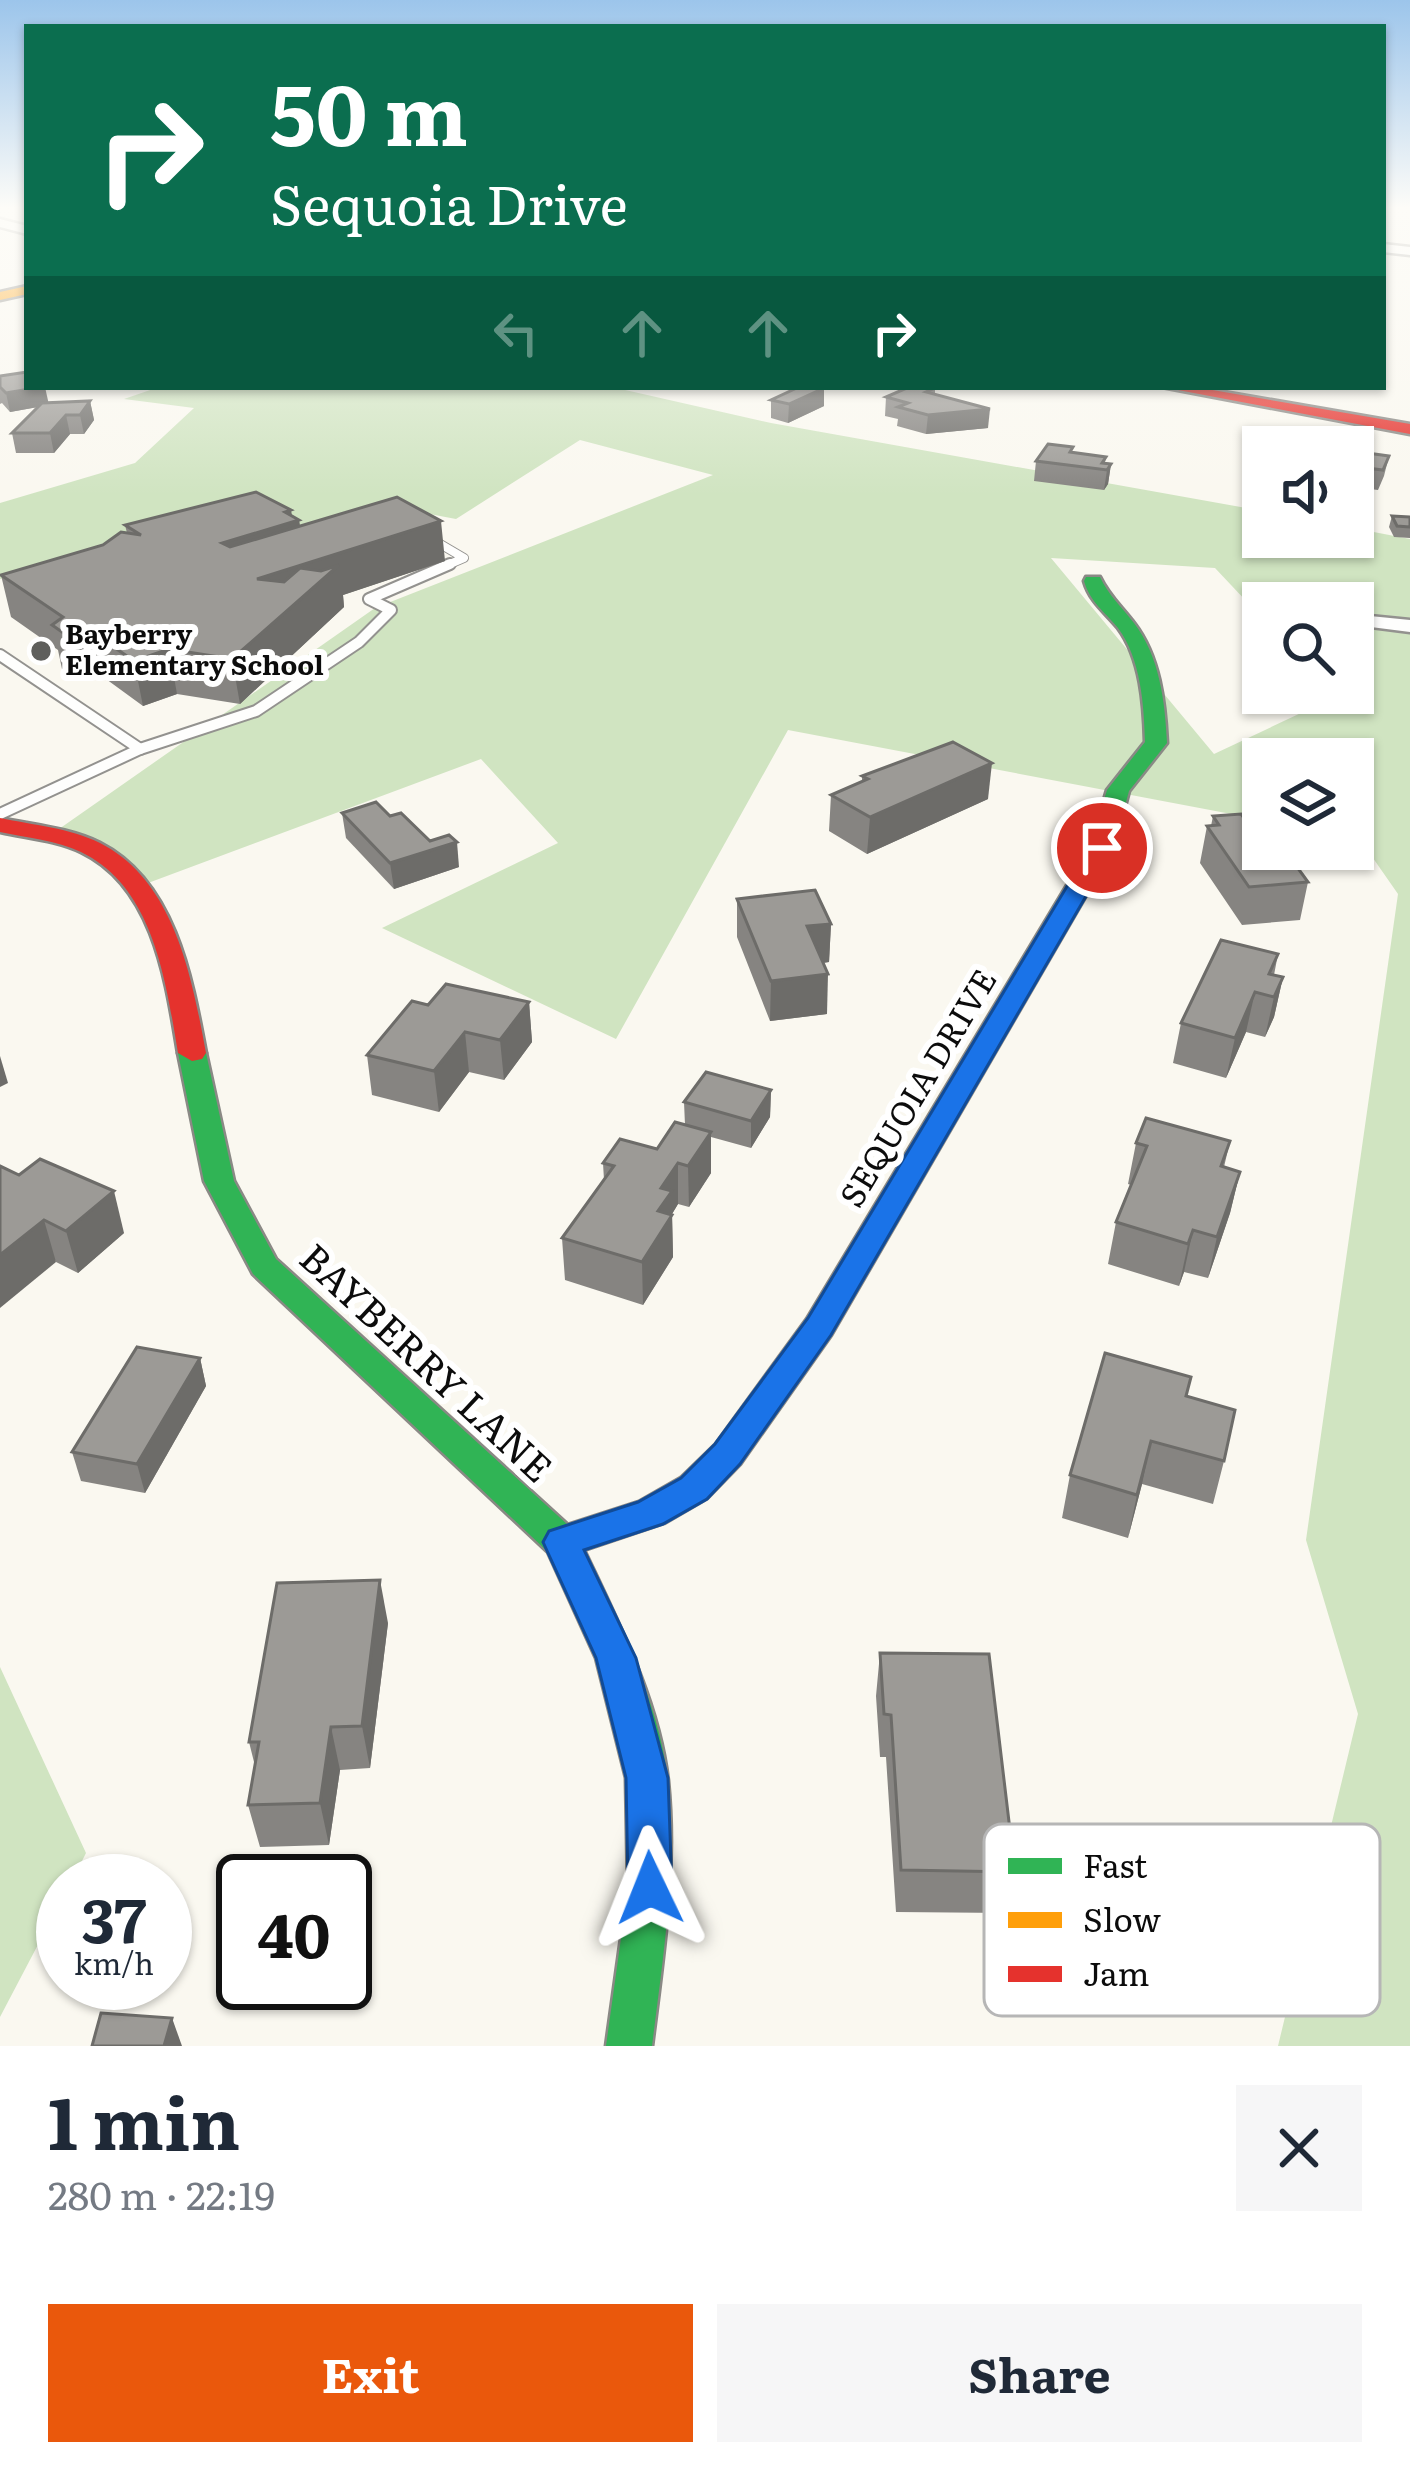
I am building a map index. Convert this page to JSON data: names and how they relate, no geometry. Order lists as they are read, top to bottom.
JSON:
{
  "streets": {
    "street": ["SEQUOIA DRIVE", "BAYBERRY LANE"]
  },
  "crossings": [
    ["SEQUOIA DRIVE", "BAYBERRY LANE"]
  ],
  "places": ["Bayberry Elementary School"],
  "legend": ["Fast", "Slow", "Jam"],
  "page": {
    "turn": ["50 m", "Sequoia Drive"],
    "speed": "37 km/h",
    "limit": "40",
    "heading": ["1 min", "280 m · 22:19"],
    "buttons": ["Exit", "Share"]
  }
}
